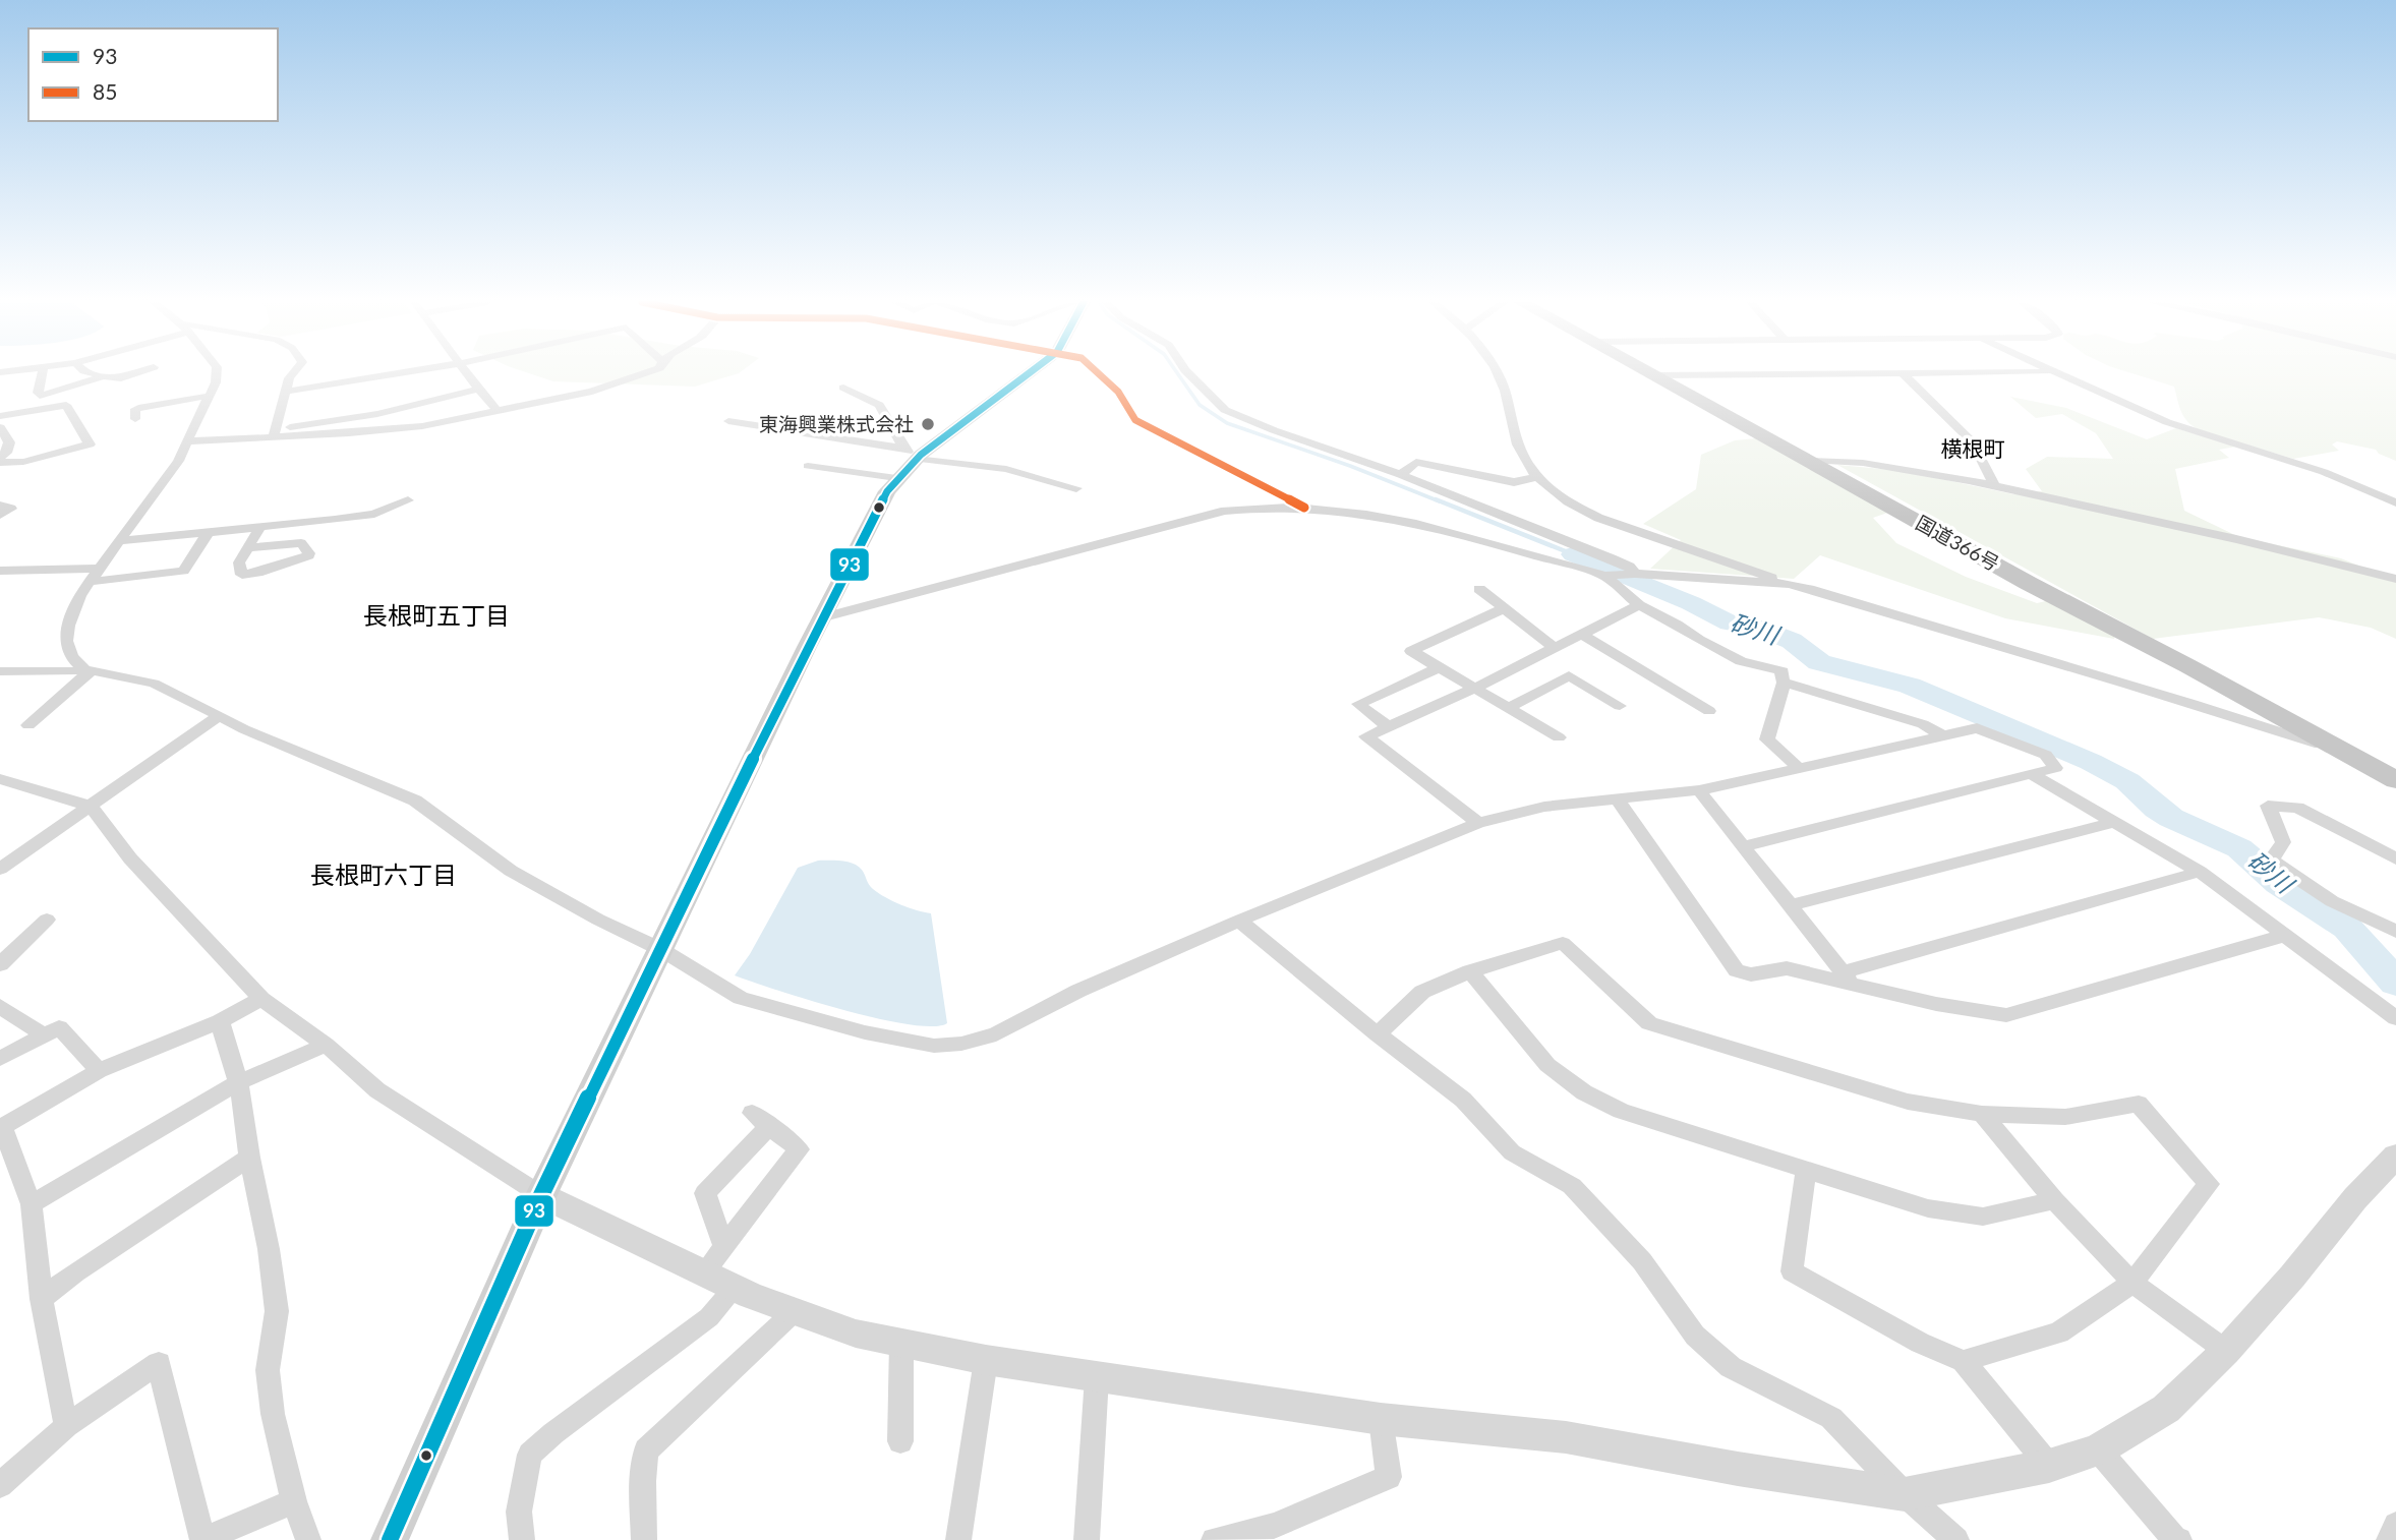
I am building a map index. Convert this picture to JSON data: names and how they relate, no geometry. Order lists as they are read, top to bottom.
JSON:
{
  "streets": {
    "highway": ["国道366号"]
  },
  "districts": ["横根町", "長根町五丁目", "長根町六丁目"],
  "water": ["砂川"],
  "places": ["東海興業株式会社"],
  "lines": ["transit line 93", "transit line 85"],
  "legend": ["93", "85"]
}
